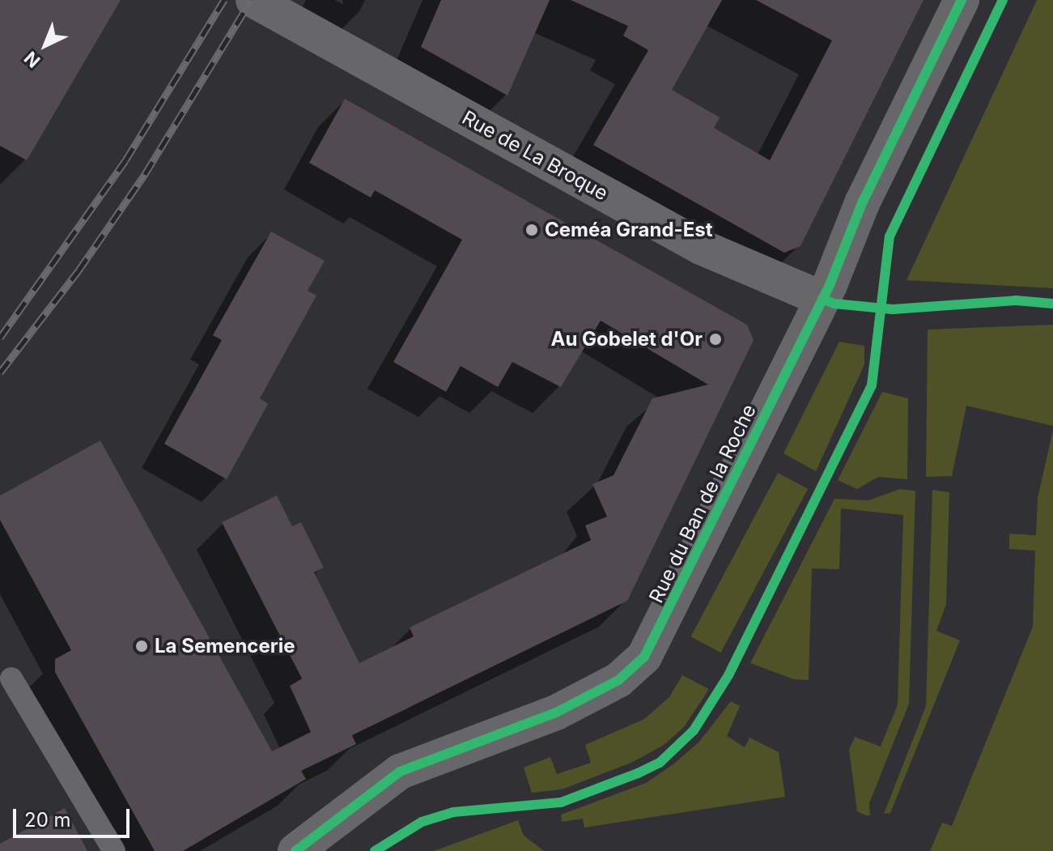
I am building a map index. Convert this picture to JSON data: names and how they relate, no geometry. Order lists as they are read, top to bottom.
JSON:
{
  "streets": {
    "street": ["Rue de La Broque", "Rue du Ban de la Roche"]
  },
  "crossings": [
    ["Rue de La Broque", "Rue du Ban de la Roche"]
  ],
  "places": ["Ceméa Grand-Est", "Au Gobelet d'Or", "La Semencerie"],
  "scale_bar": "20 m",
  "north": "bottom left"
}
